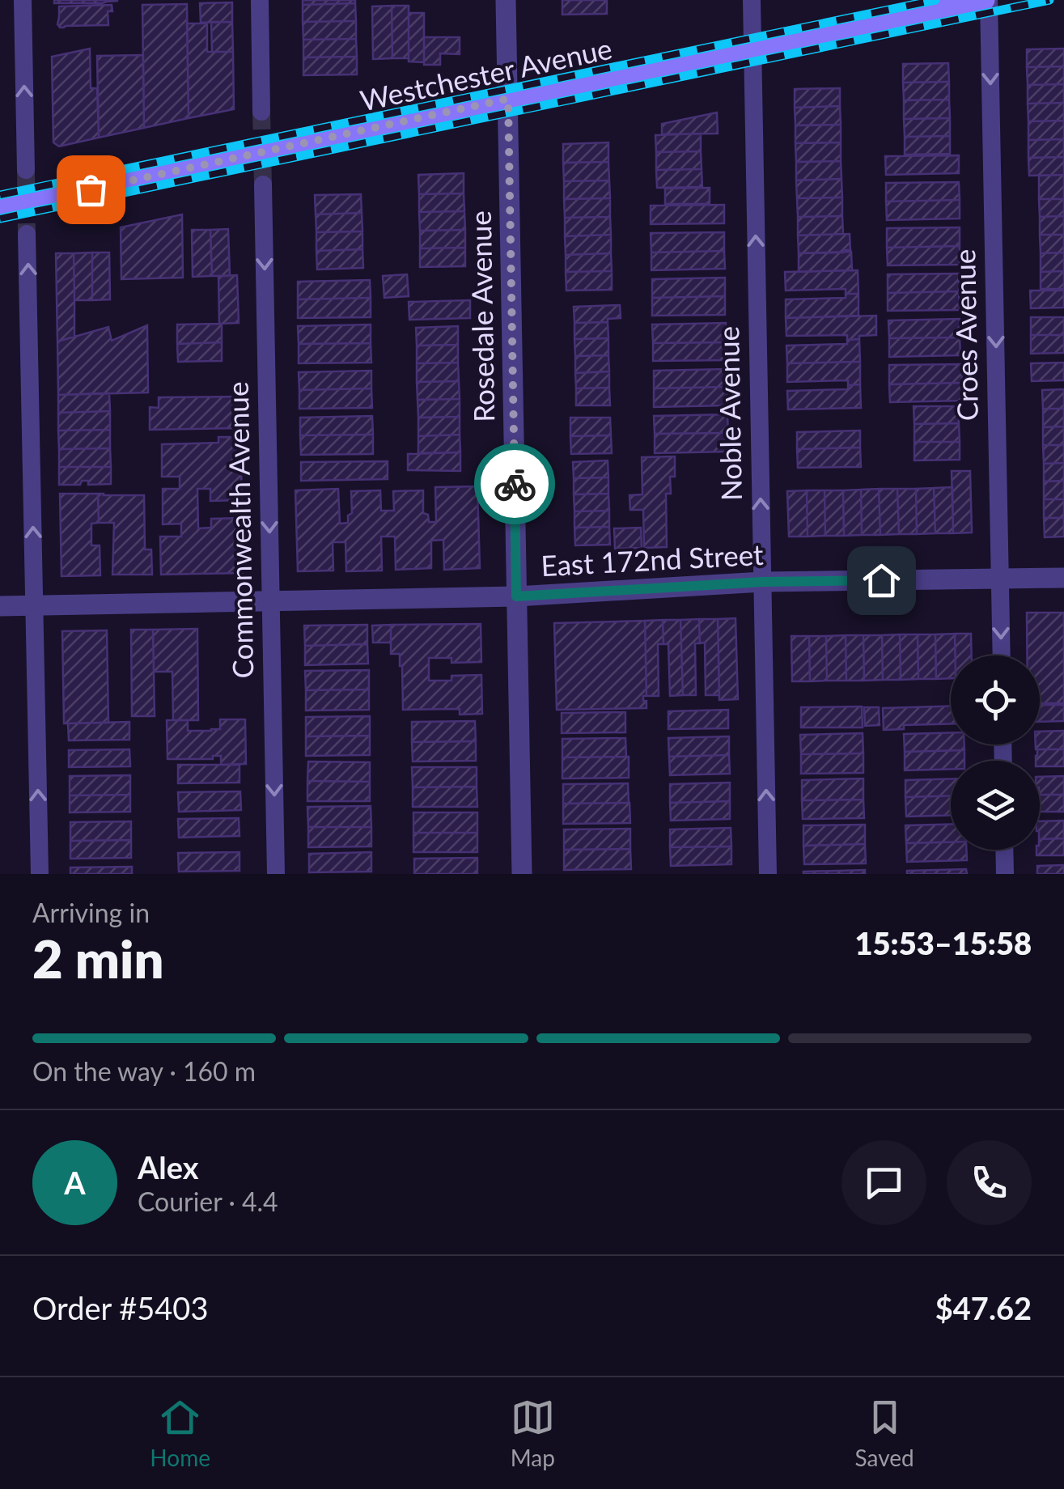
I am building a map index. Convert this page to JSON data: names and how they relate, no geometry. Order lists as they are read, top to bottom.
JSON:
{
  "streets": {
    "main road": ["Westchester Avenue"],
    "street": [
      "Rosedale Avenue",
      "Croes Avenue",
      "Noble Avenue",
      "Commonwealth Avenue",
      "East 172nd Street"
    ]
  },
  "crossings": [
    ["Westchester Avenue", "Rosedale Avenue"],
    ["Westchester Avenue", "Croes Avenue"],
    ["Westchester Avenue", "Noble Avenue"],
    ["Rosedale Avenue", "East 172nd Street"],
    ["Croes Avenue", "East 172nd Street"],
    ["Noble Avenue", "East 172nd Street"],
    ["Commonwealth Avenue", "East 172nd Street"]
  ],
  "one_way": ["Croes Avenue", "Noble Avenue", "Commonwealth Avenue"],
  "page": {
    "heading": ["2 min", "Arriving in", "15:53–15:58"],
    "panel": [
      "Alex",
      "Courier · 4.4",
      "Order #5403",
      "$47.62"
    ],
    "bar": "On the way · 160 m",
    "round": "A",
    "tabs": ["Home", "Map", "Saved"]
  }
}
